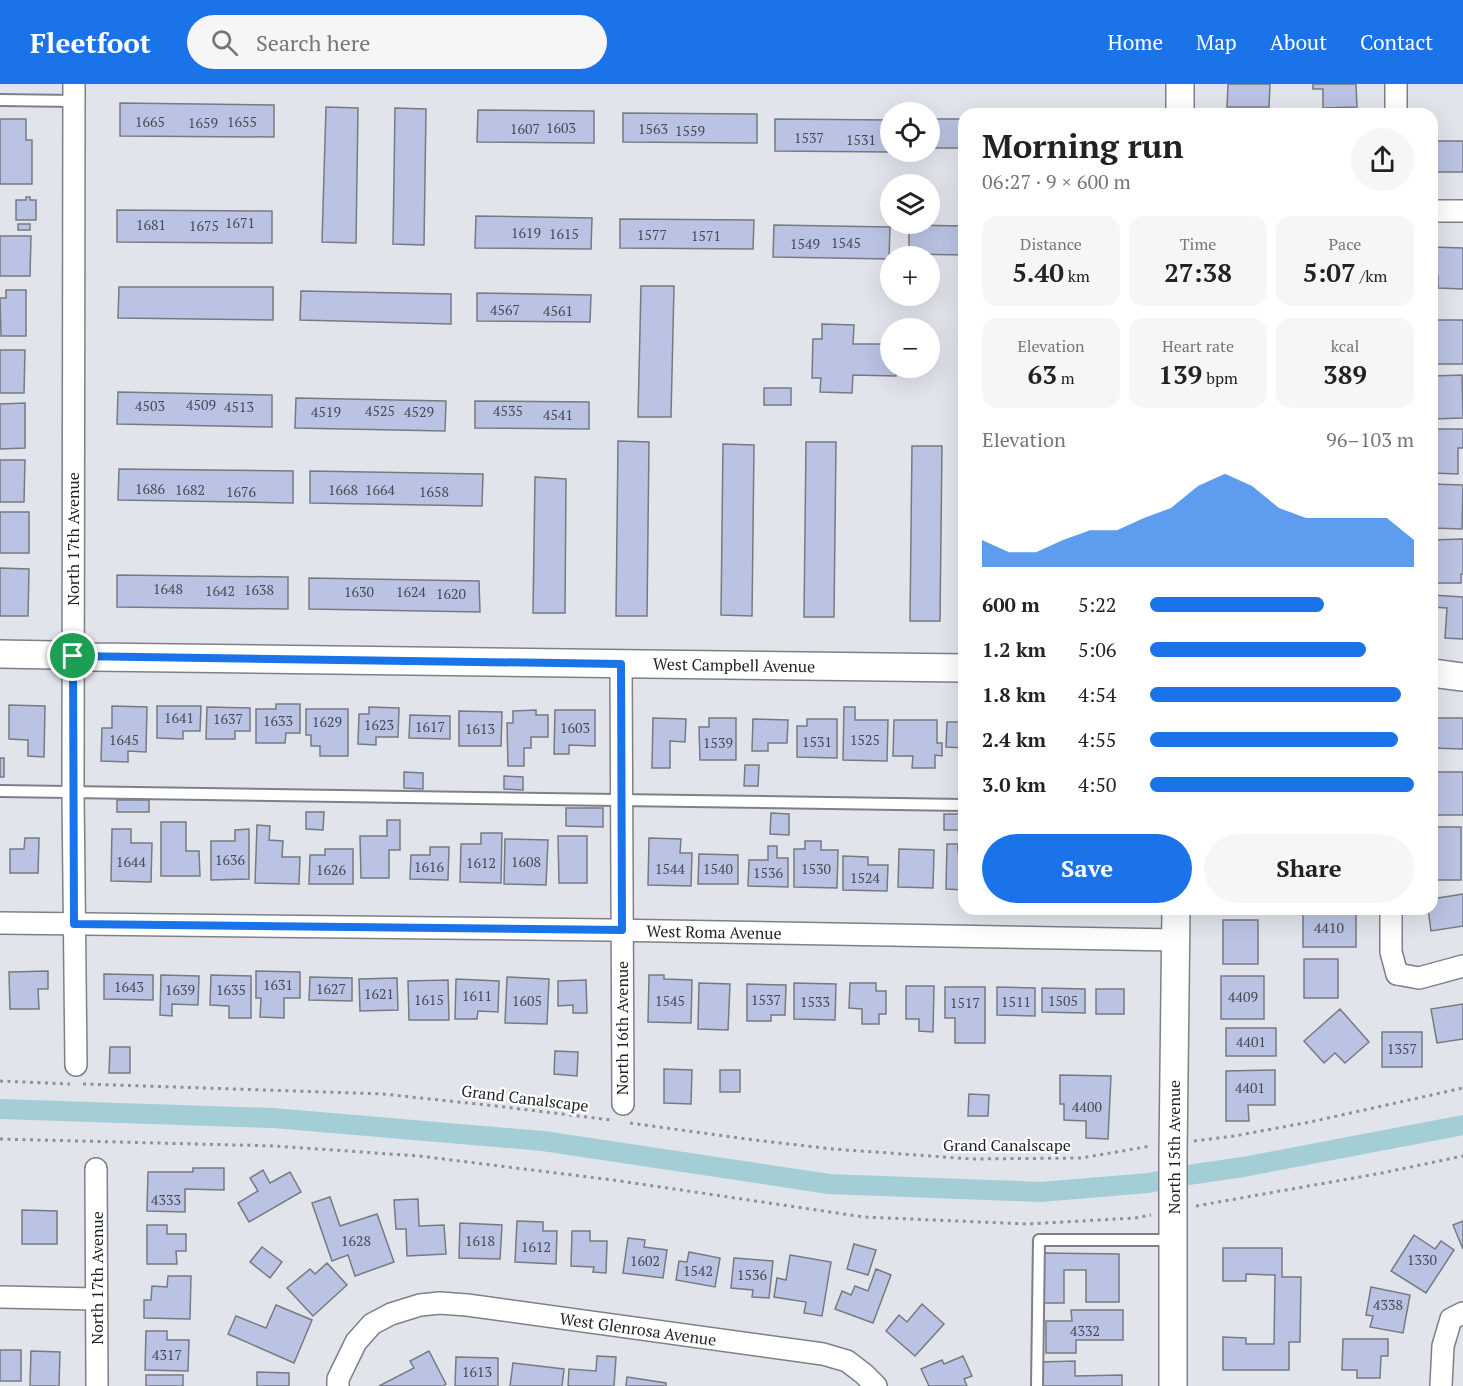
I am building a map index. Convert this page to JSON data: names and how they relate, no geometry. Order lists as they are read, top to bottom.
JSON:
{
  "streets": {
    "street": [
      "North 17th Avenue",
      "West Campbell Avenue",
      "West Roma Avenue",
      "North 16th Avenue",
      "North 15th Avenue",
      "West Glenrosa Avenue"
    ],
    "path": ["Grand Canalscape"]
  },
  "crossings": [
    ["North 17th Avenue", "West Campbell Avenue"],
    ["North 17th Avenue", "West Roma Avenue"],
    ["North 17th Avenue", "Grand Canalscape"],
    ["West Campbell Avenue", "North 16th Avenue"],
    ["West Roma Avenue", "North 16th Avenue"],
    ["West Roma Avenue", "North 15th Avenue"],
    ["North 16th Avenue", "Grand Canalscape"],
    ["Grand Canalscape", "North 15th Avenue"]
  ],
  "house_numbers": [
    "1665",
    "1655",
    "1659",
    "1603",
    "1607",
    "1563",
    "1559",
    "1537",
    "1531",
    "1671",
    "1681",
    "1675",
    "1619",
    "1615",
    "1577",
    "1571",
    "1545",
    "1549",
    "4567",
    "4561",
    "4509",
    "4503",
    "4513",
    "4525",
    "4535",
    "4519",
    "4529",
    "4541",
    "1686",
    "1682",
    "1668",
    "1664",
    "1676",
    "1658",
    "1648",
    "1638",
    "1642",
    "1630",
    "1624",
    "1620",
    "1641",
    "1637",
    "1633",
    "1629",
    "1623",
    "1617",
    "1603",
    "1613",
    "1645",
    "1525",
    "1531",
    "1539",
    "1636",
    "1644",
    "1608",
    "1612",
    "1616",
    "1544",
    "1540",
    "1530",
    "1626",
    "1536",
    "1524",
    "4410",
    "1631",
    "1643",
    "1627",
    "1639",
    "1635",
    "1621",
    "1611",
    "4409",
    "1615",
    "1537",
    "1605",
    "1545",
    "1505",
    "1533",
    "1511",
    "1517",
    "4401",
    "1357",
    "4401",
    "4400",
    "4333",
    "1628",
    "1618",
    "1612",
    "1330",
    "1602",
    "1542",
    "1536",
    "4338",
    "4332",
    "4317",
    "1613"
  ],
  "page": {
    "header": "Fleetfoot",
    "search": "Search here",
    "nav": [
      "Home",
      "Map",
      "About",
      "Contact"
    ],
    "map_buttons": ["+", "−"],
    "heading": ["Morning run", "06:27 · 9 × 600 m"],
    "stats": [
      ["Distance", "5.40 km"],
      ["Time", "27:38"],
      ["Pace", "5:07 /km"],
      ["Elevation", "63 m"],
      ["Heart rate", "139 bpm"],
      ["kcal", "389"]
    ],
    "chart": ["Elevation", "96–103 m"],
    "list": [
      {
        "name": "600 m",
        "note": "5:22"
      },
      {
        "name": "1.2 km",
        "note": "5:06"
      },
      {
        "name": "1.8 km",
        "note": "4:54"
      },
      {
        "name": "2.4 km",
        "note": "4:55"
      },
      {
        "name": "3.0 km",
        "note": "4:50"
      }
    ],
    "buttons": ["Save", "Share"]
  }
}
